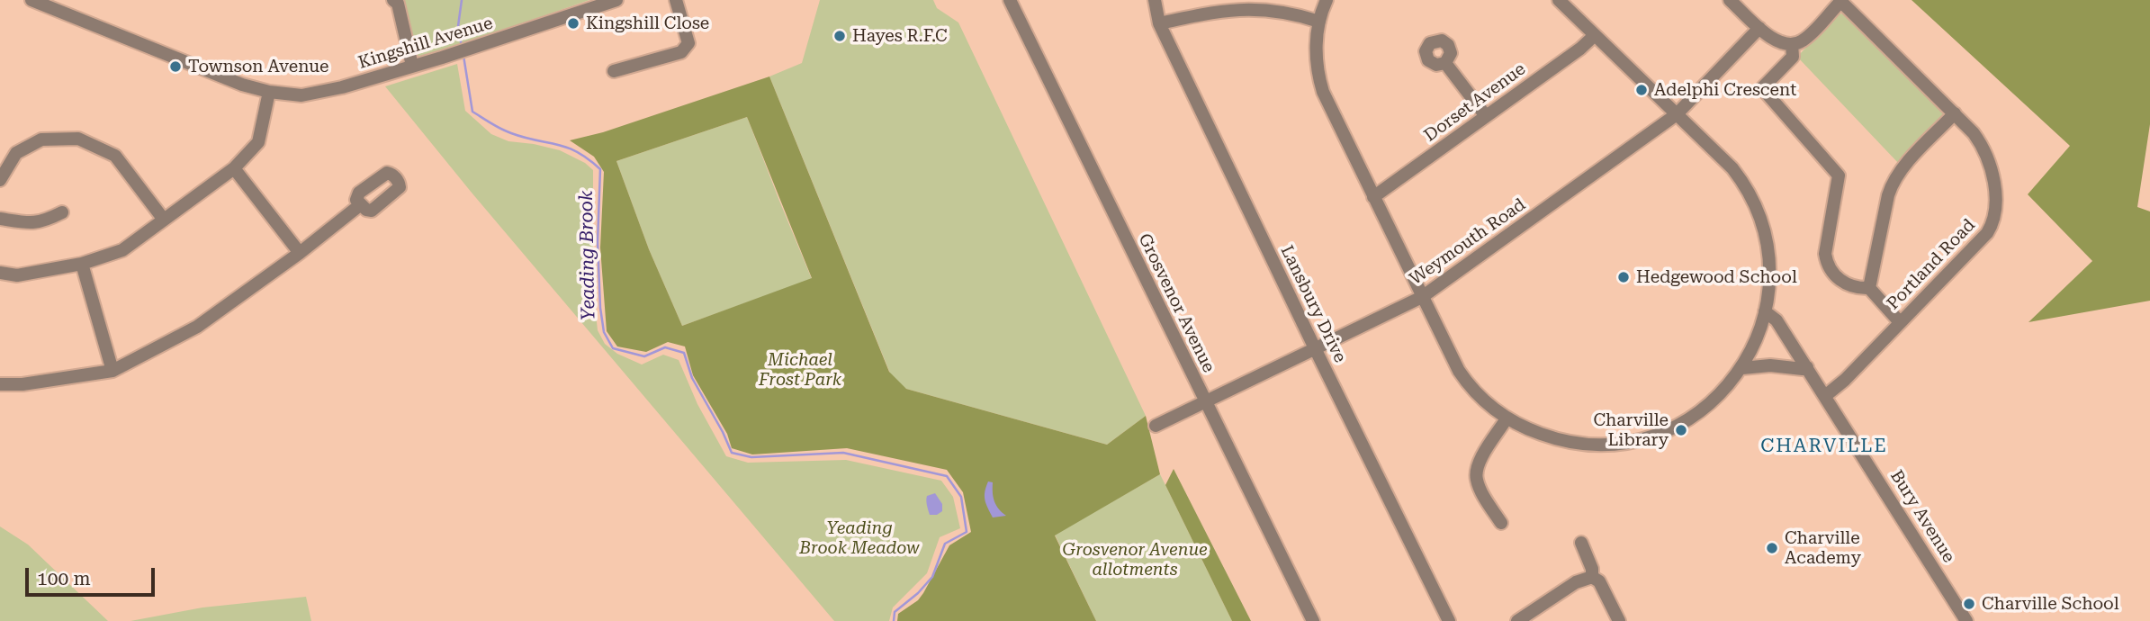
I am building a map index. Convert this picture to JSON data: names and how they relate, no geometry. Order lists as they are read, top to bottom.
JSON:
{
  "streets": {
    "street": [
      "Kingshill Avenue",
      "Dorset Avenue",
      "Weymouth Road",
      "Portland Road",
      "Grosvenor Avenue",
      "Lansbury Drive",
      "Bury Avenue"
    ]
  },
  "crossings": [
    ["Weymouth Road", "Grosvenor Avenue"],
    ["Weymouth Road", "Lansbury Drive"],
    ["Portland Road", "Bury Avenue"]
  ],
  "districts": ["CHARVILLE"],
  "water": ["Yeading Brook"],
  "parks": ["Michael Frost Park", "Yeading Brook Meadow", "Grosvenor Avenue allotments"],
  "places": [
    "Kingshill Close",
    "Hayes R.F.C",
    "Townson Avenue",
    "Adelphi Crescent",
    "Hedgewood School",
    "Charville Library",
    "Charville Academy",
    "Charville School"
  ],
  "scale_bar": "100 m"
}
